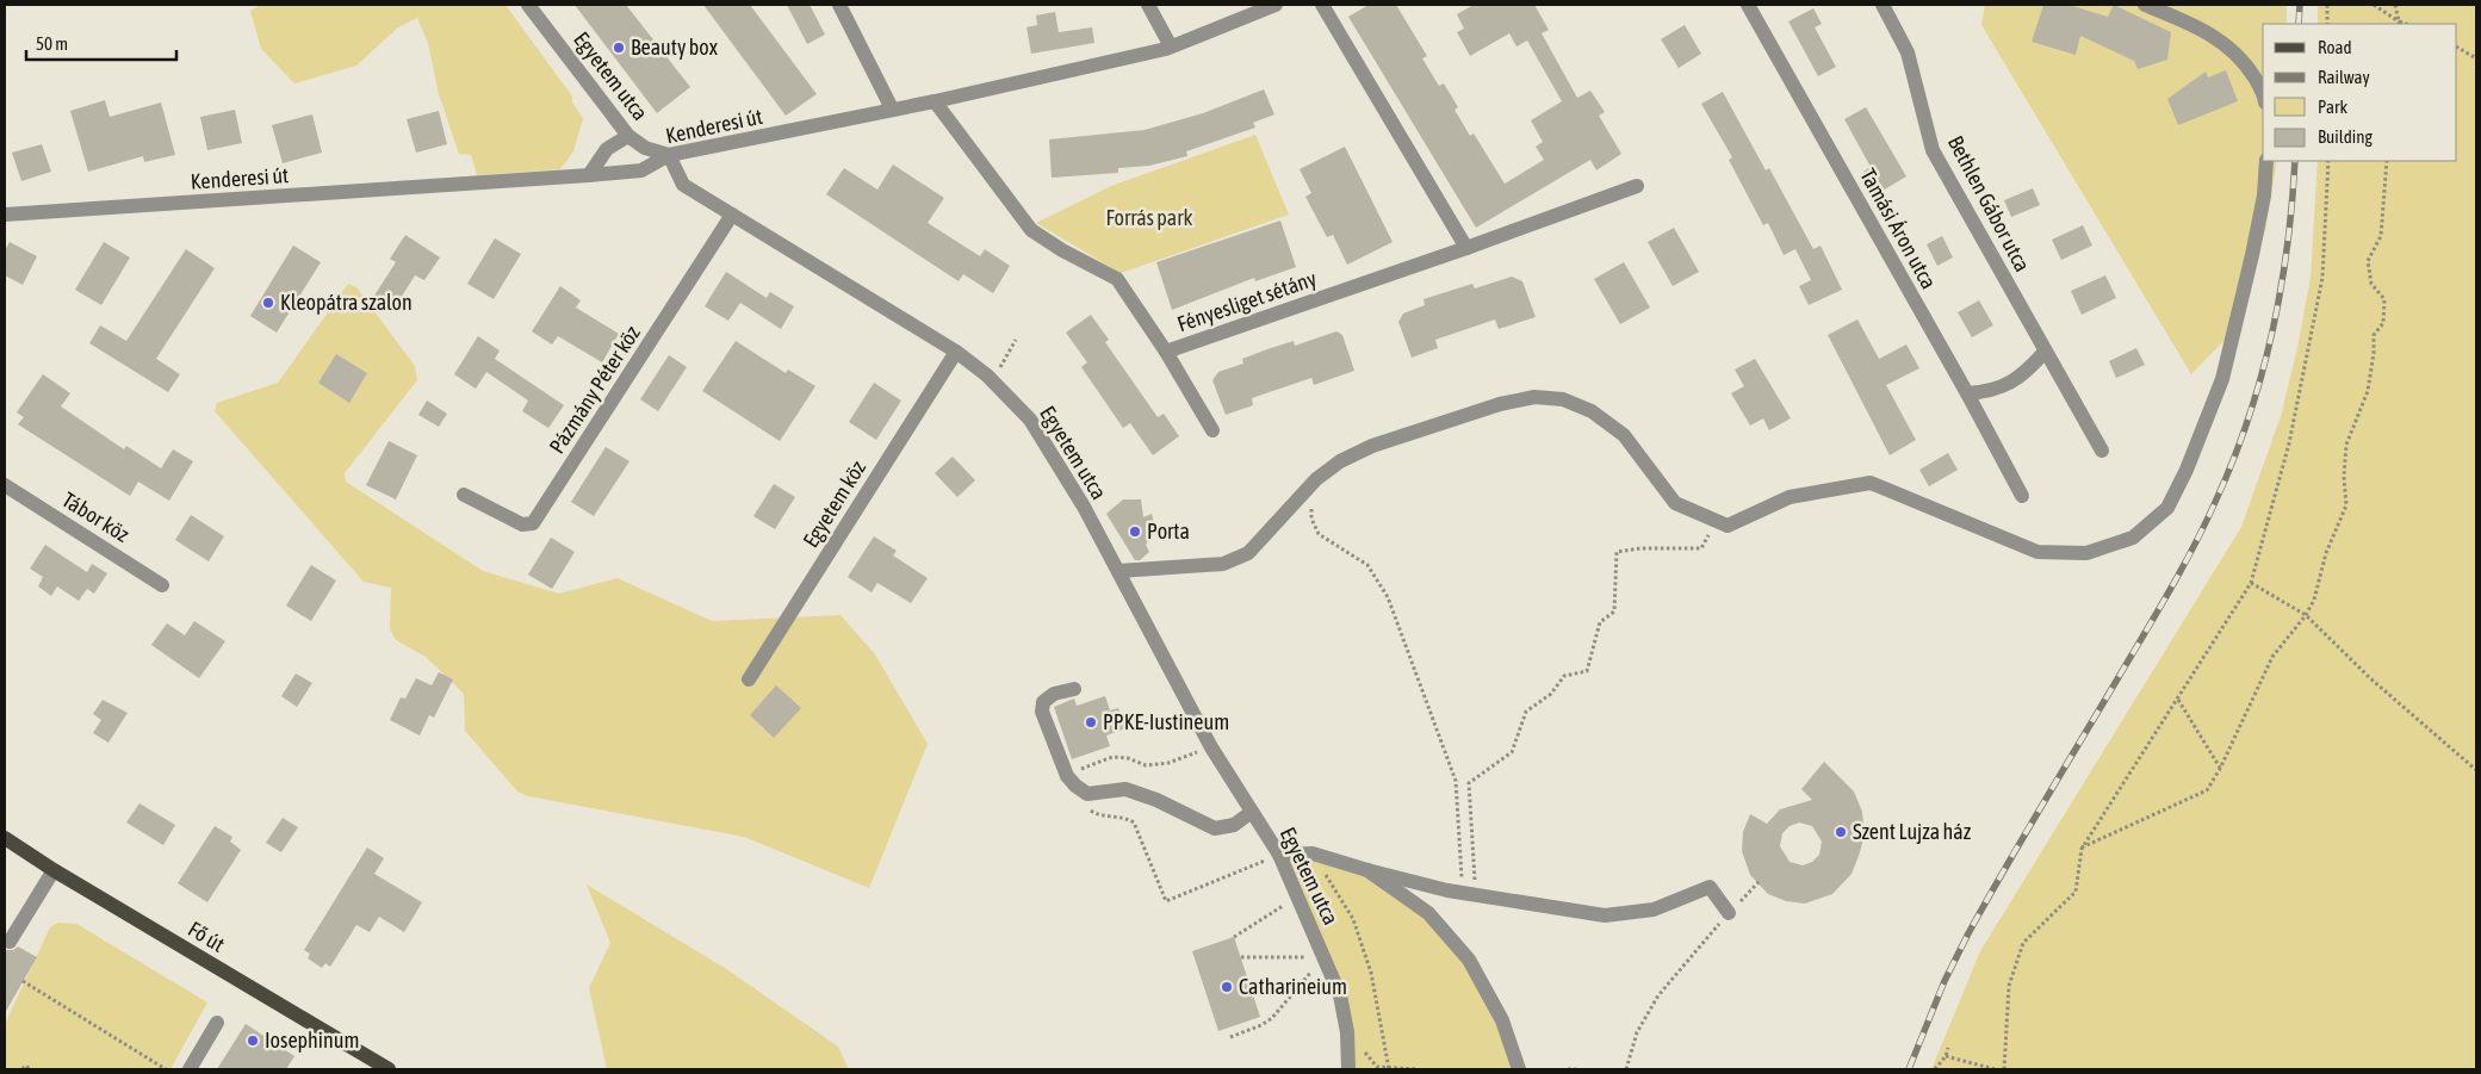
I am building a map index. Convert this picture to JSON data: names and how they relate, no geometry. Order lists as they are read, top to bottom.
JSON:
{
  "streets": {
    "main road": ["Fő út"],
    "street": [
      "Egyetem utca",
      "Kenderesi út",
      "Bethlen Gábor utca",
      "Tamási Áron utca",
      "Fényesliget sétány",
      "Pázmány Péter köz",
      "Egyetem köz",
      "Tábor köz"
    ]
  },
  "crossings": [
    ["Egyetem utca", "Kenderesi út"],
    ["Egyetem utca", "Pázmány Péter köz"],
    ["Egyetem utca", "Egyetem köz"],
    ["Kenderesi út", "Fényesliget sétány"]
  ],
  "parks": ["Forrás park"],
  "places": [
    "Beauty box",
    "Kleopátra szalon",
    "Porta",
    "PPKE-Iustineum",
    "Szent Lujza ház",
    "Catharineium",
    "Iosephinum"
  ],
  "legend": [
    "Road",
    "Railway",
    "Park",
    "Building"
  ],
  "scale_bar": "50 m"
}
